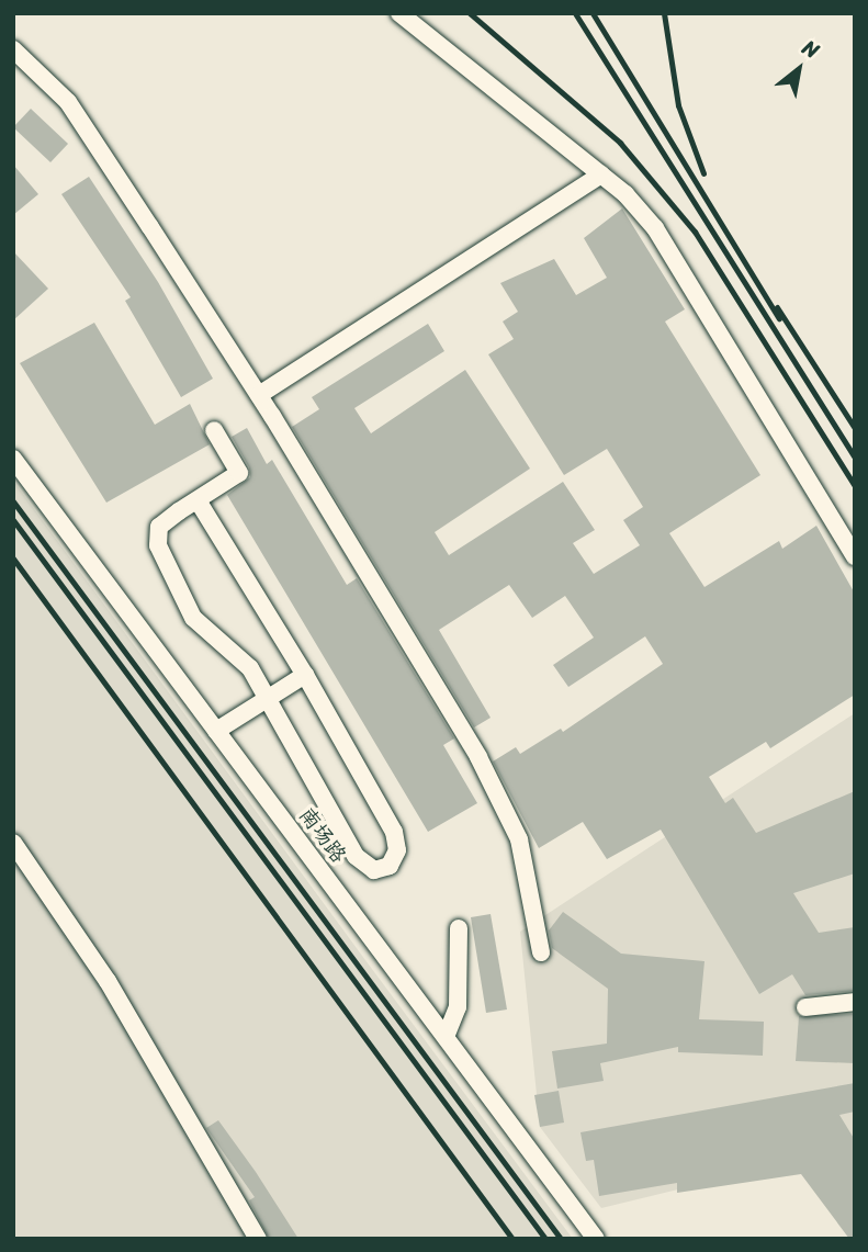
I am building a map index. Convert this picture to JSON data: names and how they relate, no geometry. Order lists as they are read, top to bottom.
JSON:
{
  "streets": {
    "street": ["南场路"]
  },
  "north": "top right"
}
